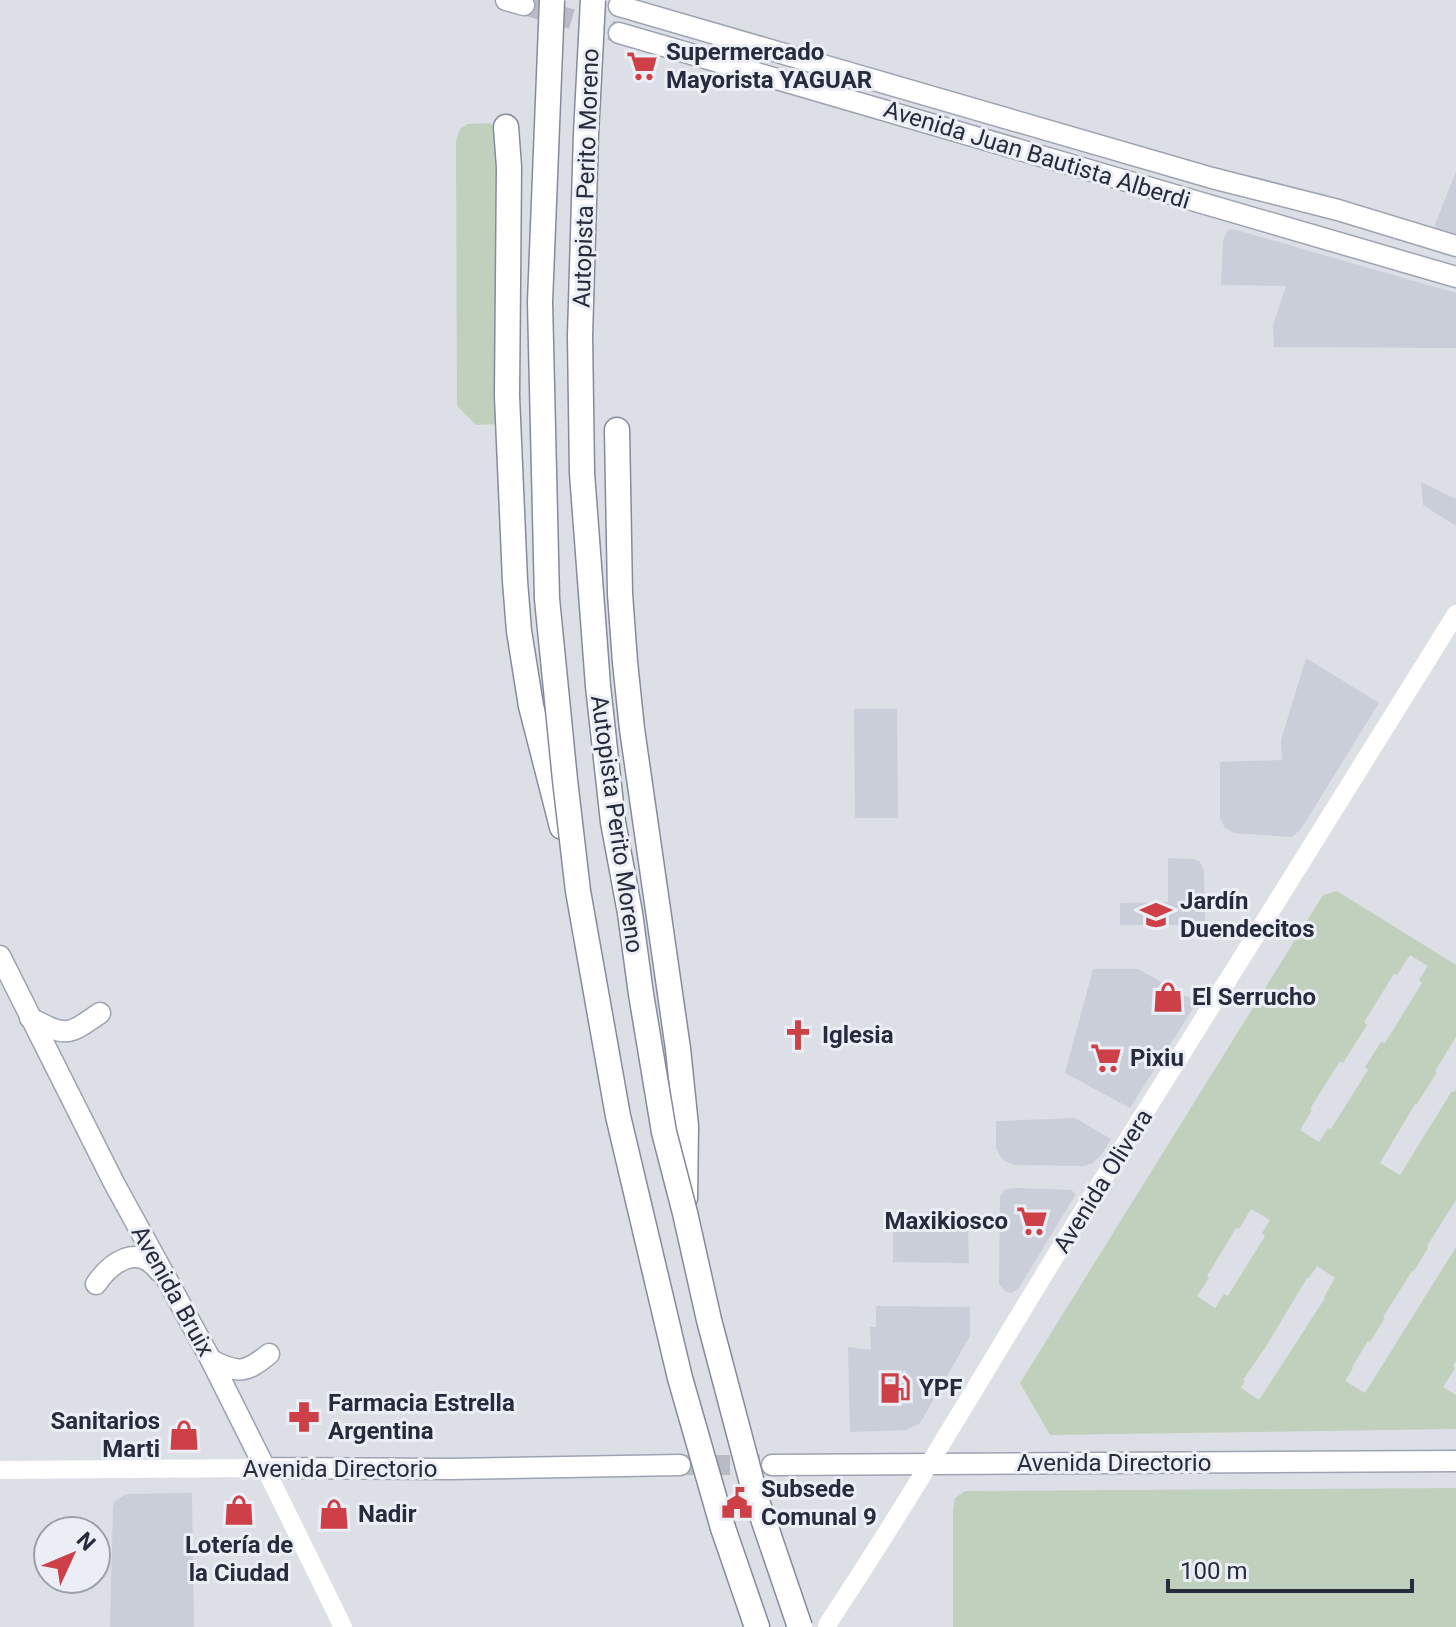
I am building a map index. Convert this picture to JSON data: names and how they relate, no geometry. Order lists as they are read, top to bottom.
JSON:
{
  "streets": {
    "highway": ["Autopista Perito Moreno"],
    "main road": [
      "Avenida Juan Bautista Alberdi",
      "Avenida Olivera",
      "Avenida Bruix",
      "Avenida Directorio"
    ]
  },
  "crossings": [
    ["Avenida Olivera", "Avenida Directorio"],
    ["Avenida Bruix", "Avenida Directorio"]
  ],
  "places": {
    "supermarket": ["Supermercado Mayorista YAGUAR", "Pixiu", "Maxikiosco"],
    "school or university": ["Jardín Duendecitos"],
    "shop": [
      "El Serrucho",
      "Sanitarios Marti",
      "Lotería de la Ciudad",
      "Nadir"
    ],
    "church": ["Iglesia"],
    "fuel station": ["YPF"],
    "pharmacy": ["Farmacia Estrella Argentina"],
    "public building": ["Subsede Comunal 9"]
  },
  "scale_bar": "100 m",
  "north": "top right"
}
